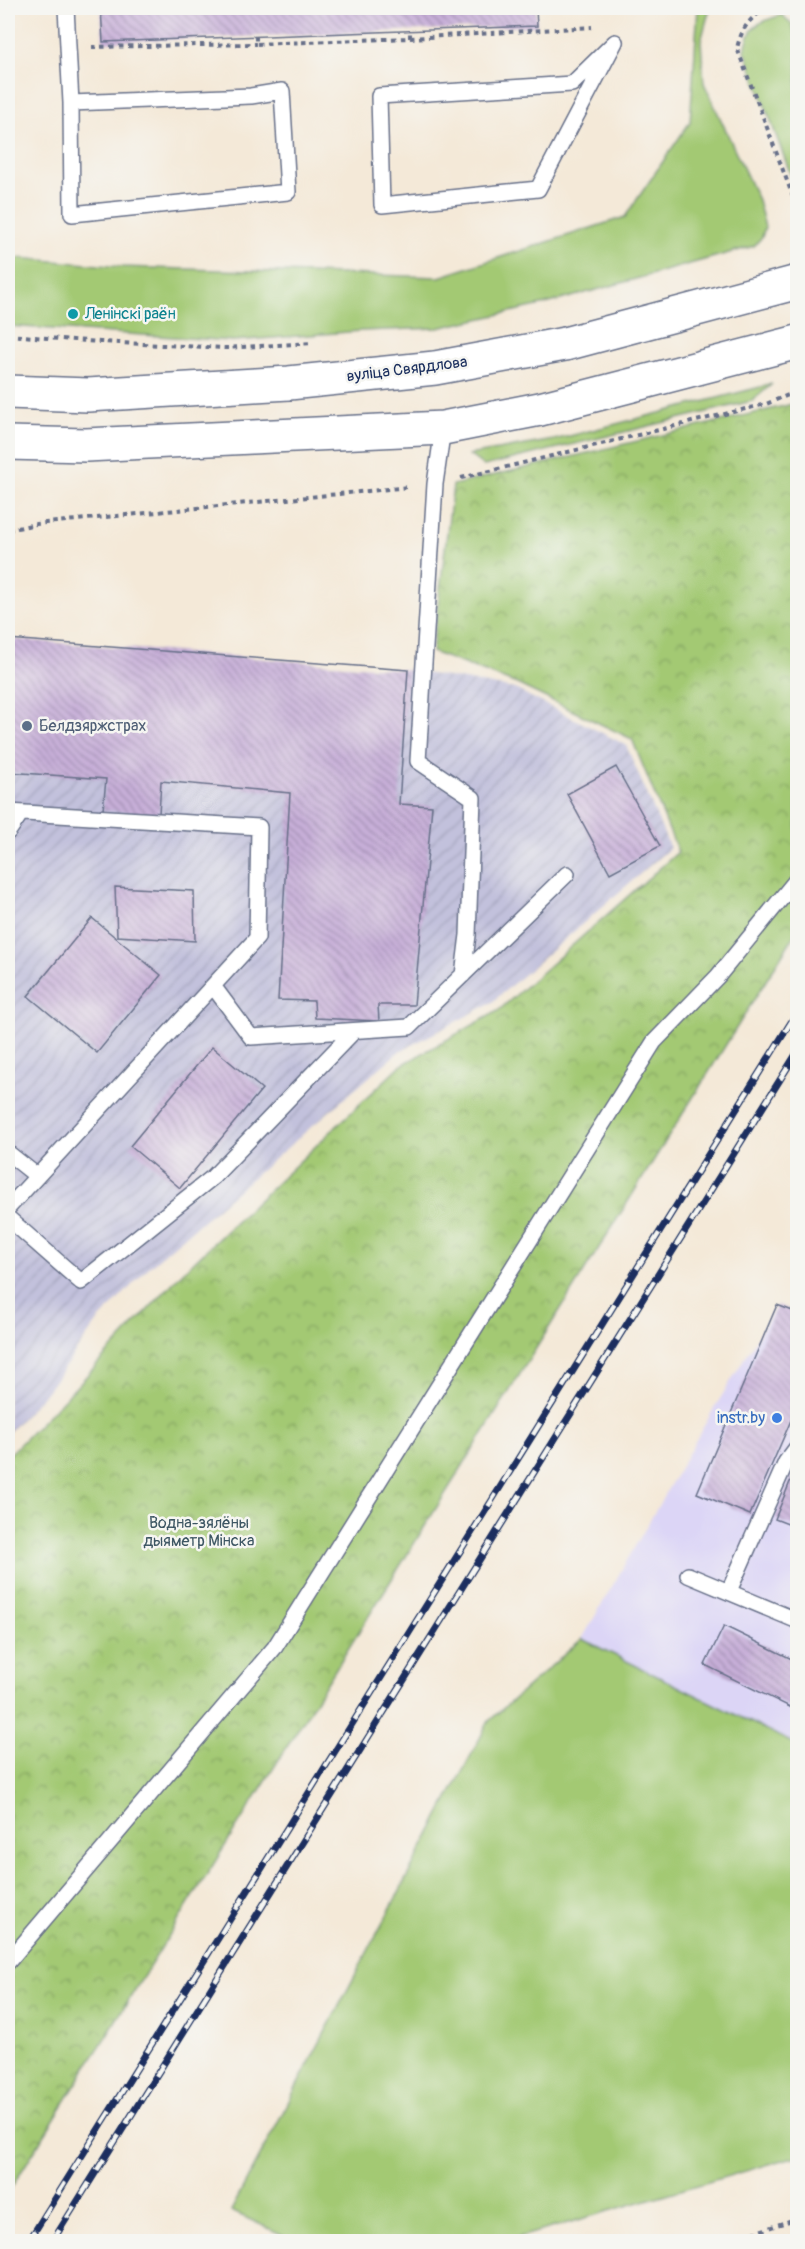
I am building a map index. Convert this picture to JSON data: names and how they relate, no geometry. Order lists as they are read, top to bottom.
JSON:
{
  "streets": {
    "main road": ["вуліца Свярдлова"]
  },
  "parks": ["Водна-зялёны дыяметр Мінска"],
  "places": ["Ленінскі раён", "Белдзяржстрах", "instr.by"]
}
